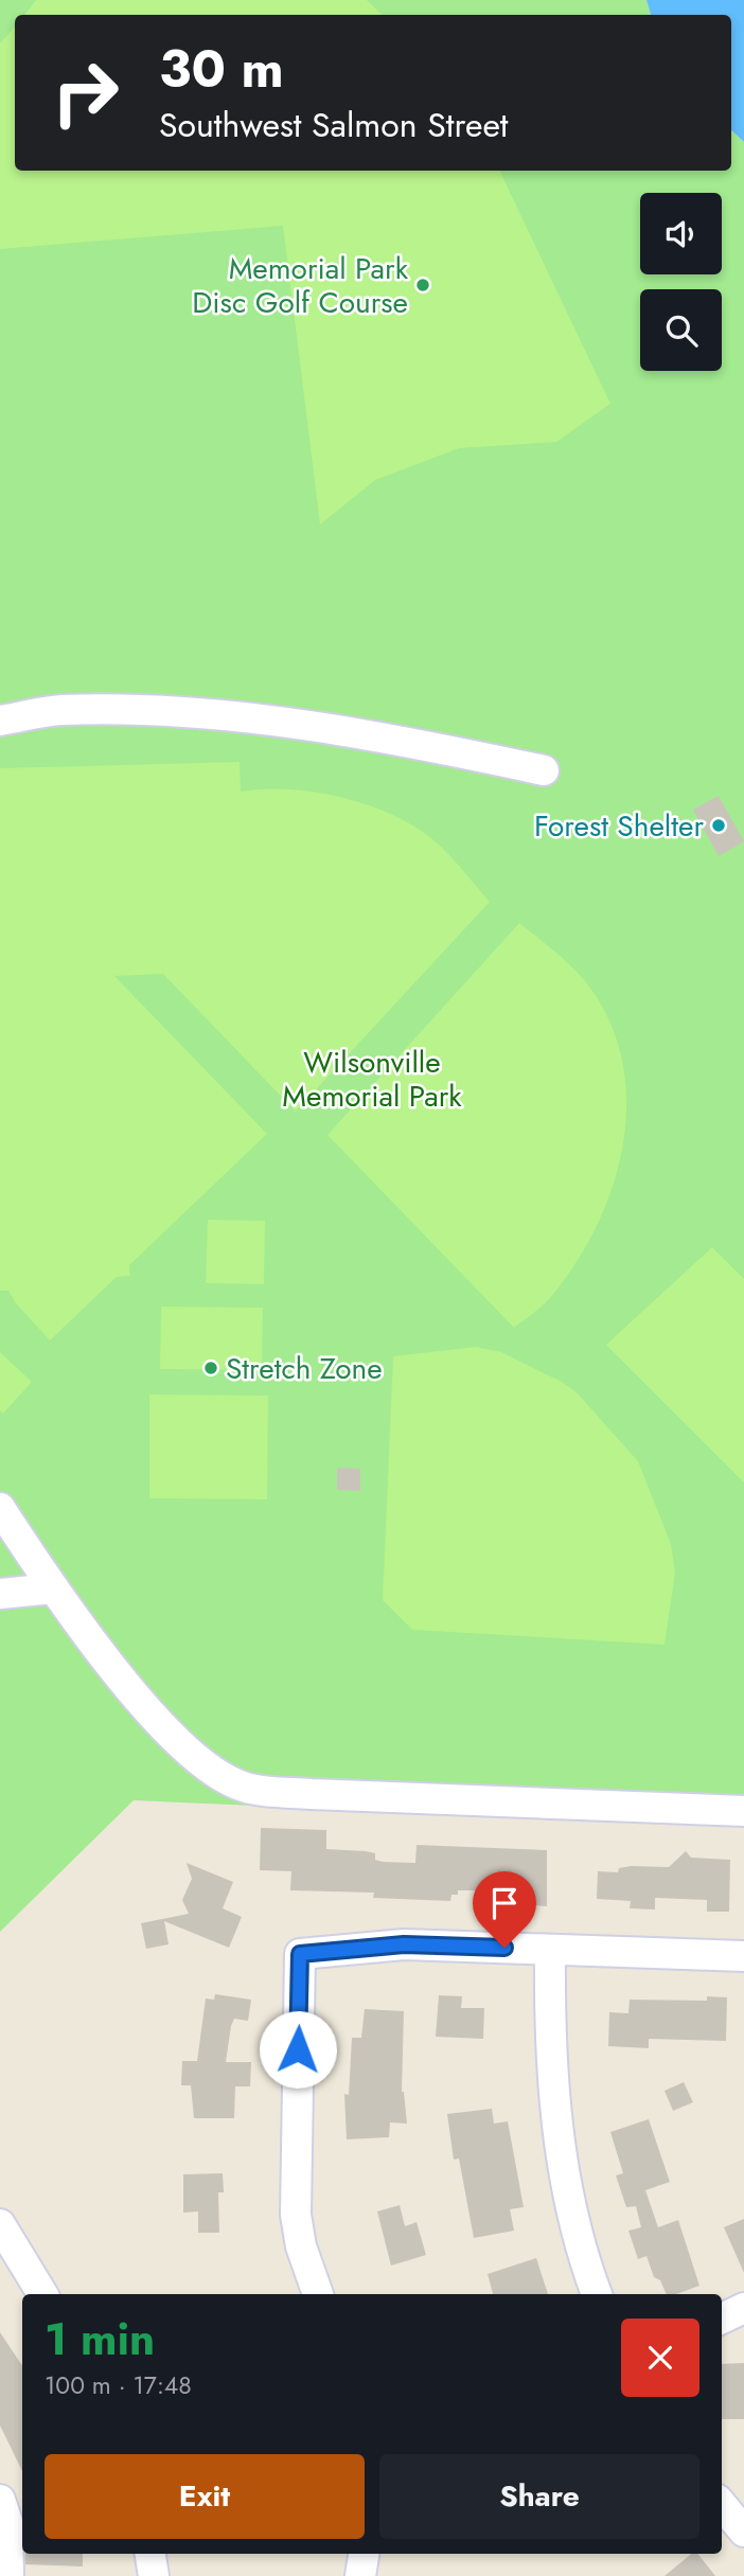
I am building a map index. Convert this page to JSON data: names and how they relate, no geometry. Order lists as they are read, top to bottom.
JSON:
{
  "parks": ["Wilsonville Memorial Park"],
  "places": ["Memorial Park Disc Golf Course", "Forest Shelter", "Stretch Zone"],
  "page": {
    "turn": ["30 m", "Southwest Salmon Street"],
    "heading": ["1 min", "100 m · 17:48"],
    "buttons": ["Exit", "Share"]
  }
}
